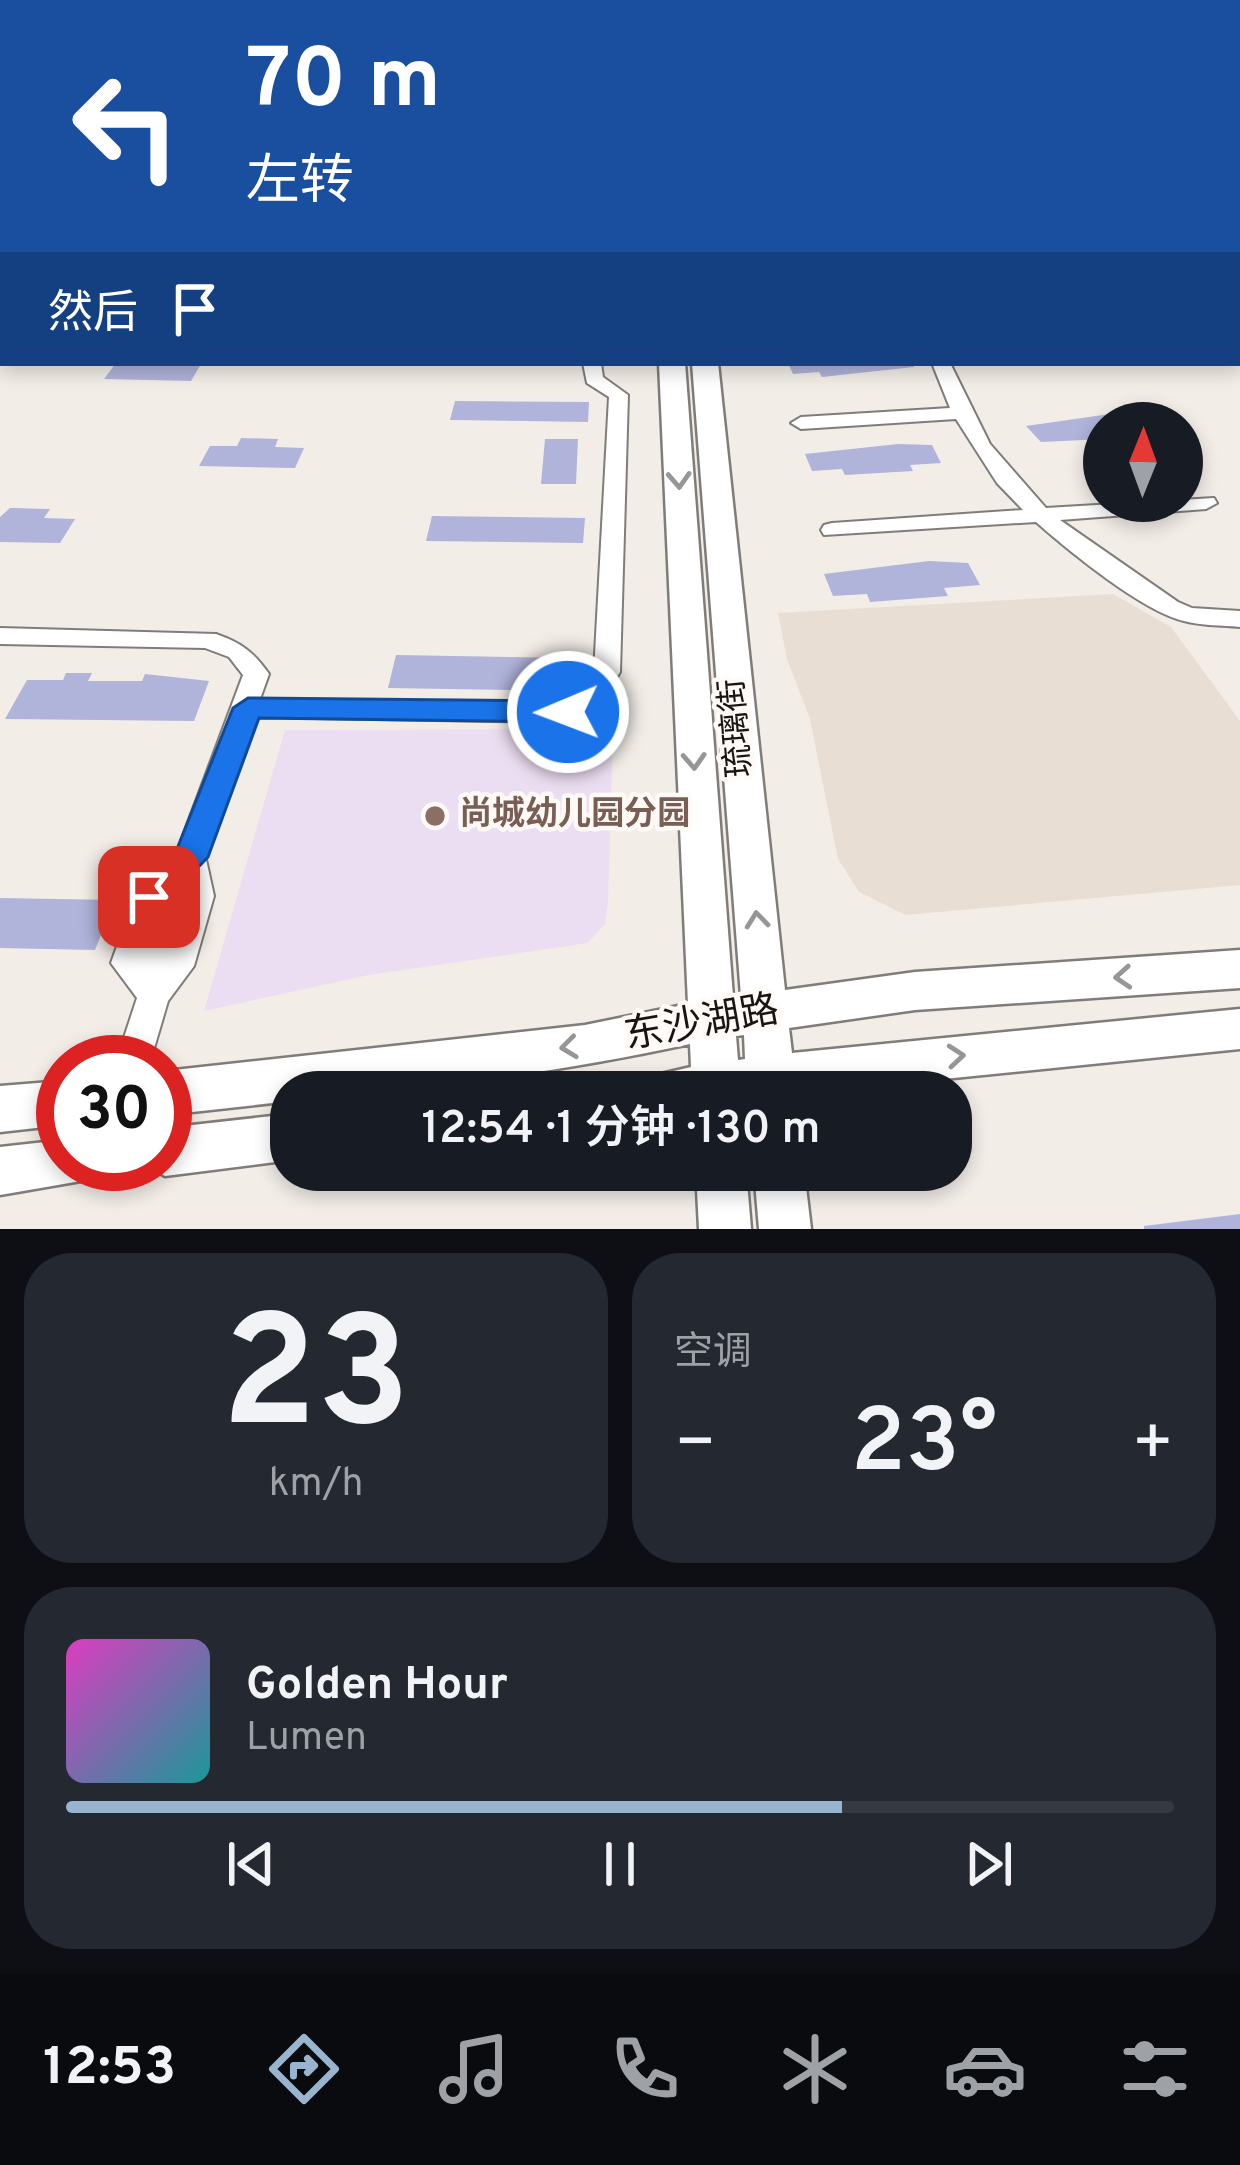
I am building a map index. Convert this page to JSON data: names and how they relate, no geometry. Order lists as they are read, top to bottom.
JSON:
{
  "streets": {
    "main road": ["琉璃街", "东沙湖路"]
  },
  "crossings": [
    ["琉璃街", "东沙湖路"]
  ],
  "places": ["尚城幼儿园分园"],
  "north": "top",
  "page": {
    "turn": ["70 m", "左转"],
    "then": "然后",
    "limit": "30",
    "trip": "12:54 · 1 分钟 · 130 m",
    "tile": [
      ["23", "km/h"],
      "空调"
    ],
    "heat": ["−", "23°", "+"],
    "song": ["Golden Hour", "Lumen"],
    "tabs": "12:53"
  }
}
